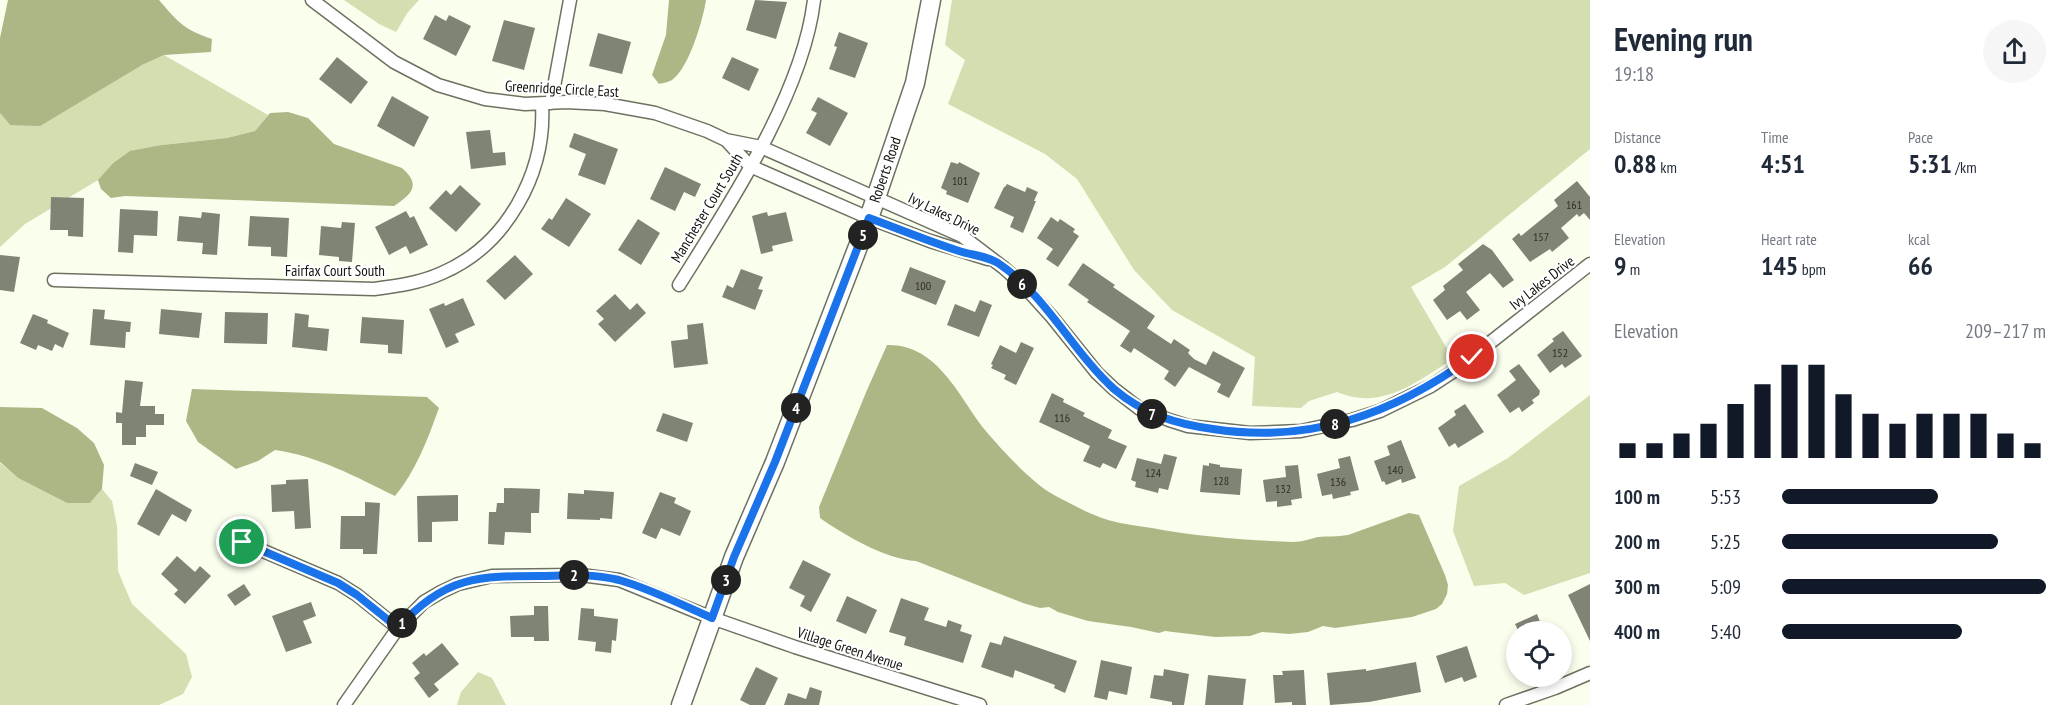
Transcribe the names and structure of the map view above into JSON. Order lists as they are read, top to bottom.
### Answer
{
  "streets": {
    "main road": ["Roberts Road"],
    "street": [
      "Greenridge Circle East",
      "Manchester Court South",
      "Ivy Lakes Drive",
      "Fairfax Court South",
      "Village Green Avenue"
    ]
  },
  "crossings": [
    ["Greenridge Circle East", "Roberts Road"],
    ["Greenridge Circle East", "Manchester Court South"],
    ["Greenridge Circle East", "Ivy Lakes Drive"],
    ["Greenridge Circle East", "Fairfax Court South"],
    ["Roberts Road", "Ivy Lakes Drive"],
    ["Roberts Road", "Village Green Avenue"]
  ],
  "house_numbers": [
    "101",
    "161",
    "157",
    "100",
    "152",
    "116",
    "140",
    "124",
    "128",
    "136",
    "132"
  ],
  "page": {
    "heading": ["Evening run", "19:18"],
    "stats": [
      ["Distance", "0.88 km"],
      ["Time", "4:51"],
      ["Pace", "5:31 /km"],
      ["Elevation", "9 m"],
      ["Heart rate", "145 bpm"],
      ["kcal", "66"]
    ],
    "pins": [
      "5",
      "6",
      "4",
      "7",
      "8",
      "2",
      "3",
      "1"
    ],
    "chart": ["Elevation", "209–217 m"],
    "list": [
      {
        "name": "100 m",
        "note": "5:53"
      },
      {
        "name": "200 m",
        "note": "5:25"
      },
      {
        "name": "300 m",
        "note": "5:09"
      },
      {
        "name": "400 m",
        "note": "5:40"
      }
    ]
  }
}
